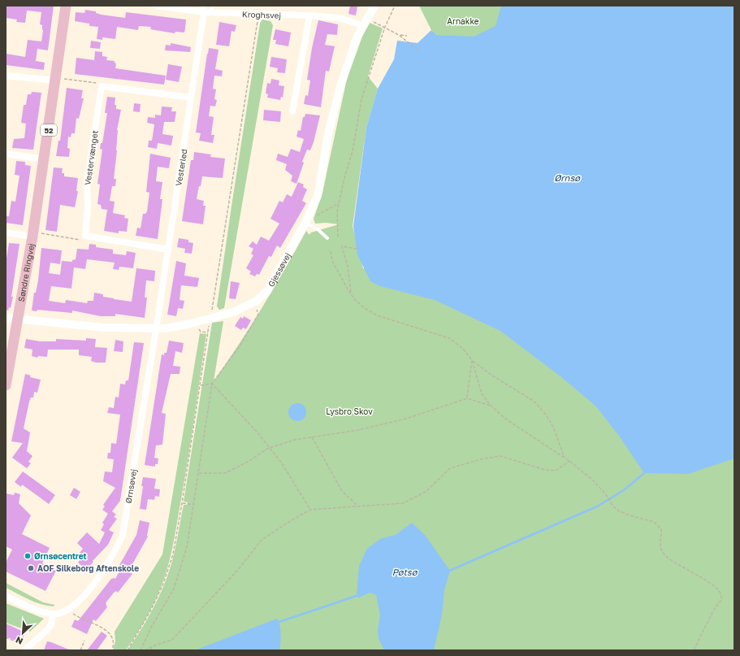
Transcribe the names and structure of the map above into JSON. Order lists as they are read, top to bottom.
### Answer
{
  "streets": {
    "main road": ["52", "Søndre Ringvej"],
    "street": [
      "Kroghsvej",
      "Vestervænget",
      "Vesterled",
      "Gjessøvej",
      "Ørnsøvej"
    ]
  },
  "crossings": [
    ["Kroghsvej", "Vesterled"],
    ["Kroghsvej", "Gjessøvej"],
    ["Vesterled", "Gjessøvej"],
    ["Vesterled", "Ørnsøvej"],
    ["Gjessøvej", "Søndre Ringvej"],
    ["Gjessøvej", "Ørnsøvej"]
  ],
  "water": ["Ørnsø", "Pøtsø"],
  "parks": ["Arnakke", "Lysbro Skov"],
  "places": ["Ørnsøcentret", "AOF Silkeborg Aftenskole"],
  "north": "bottom left"
}
